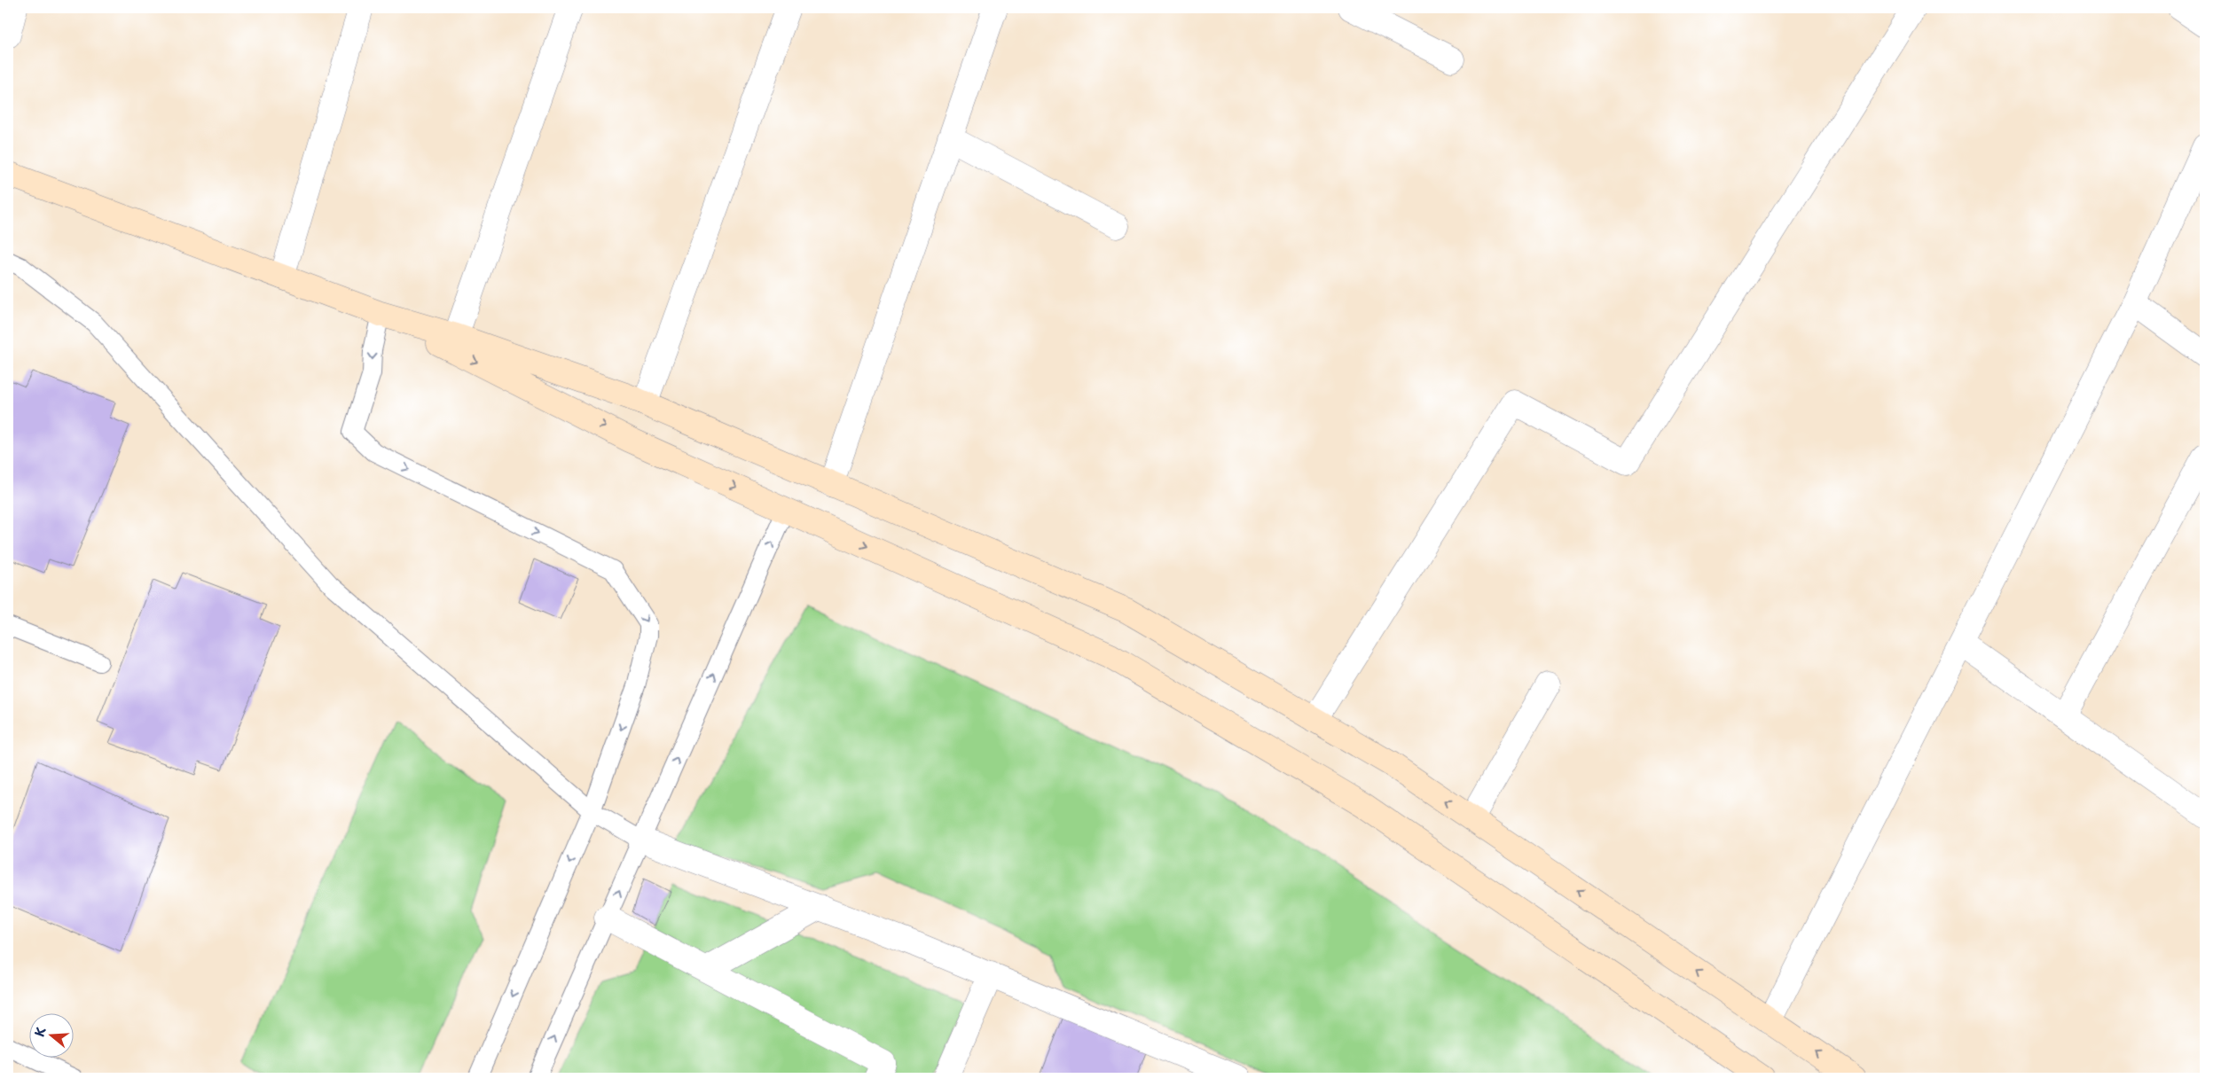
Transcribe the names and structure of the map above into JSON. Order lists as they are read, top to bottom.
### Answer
{
  "north": "left"
}
